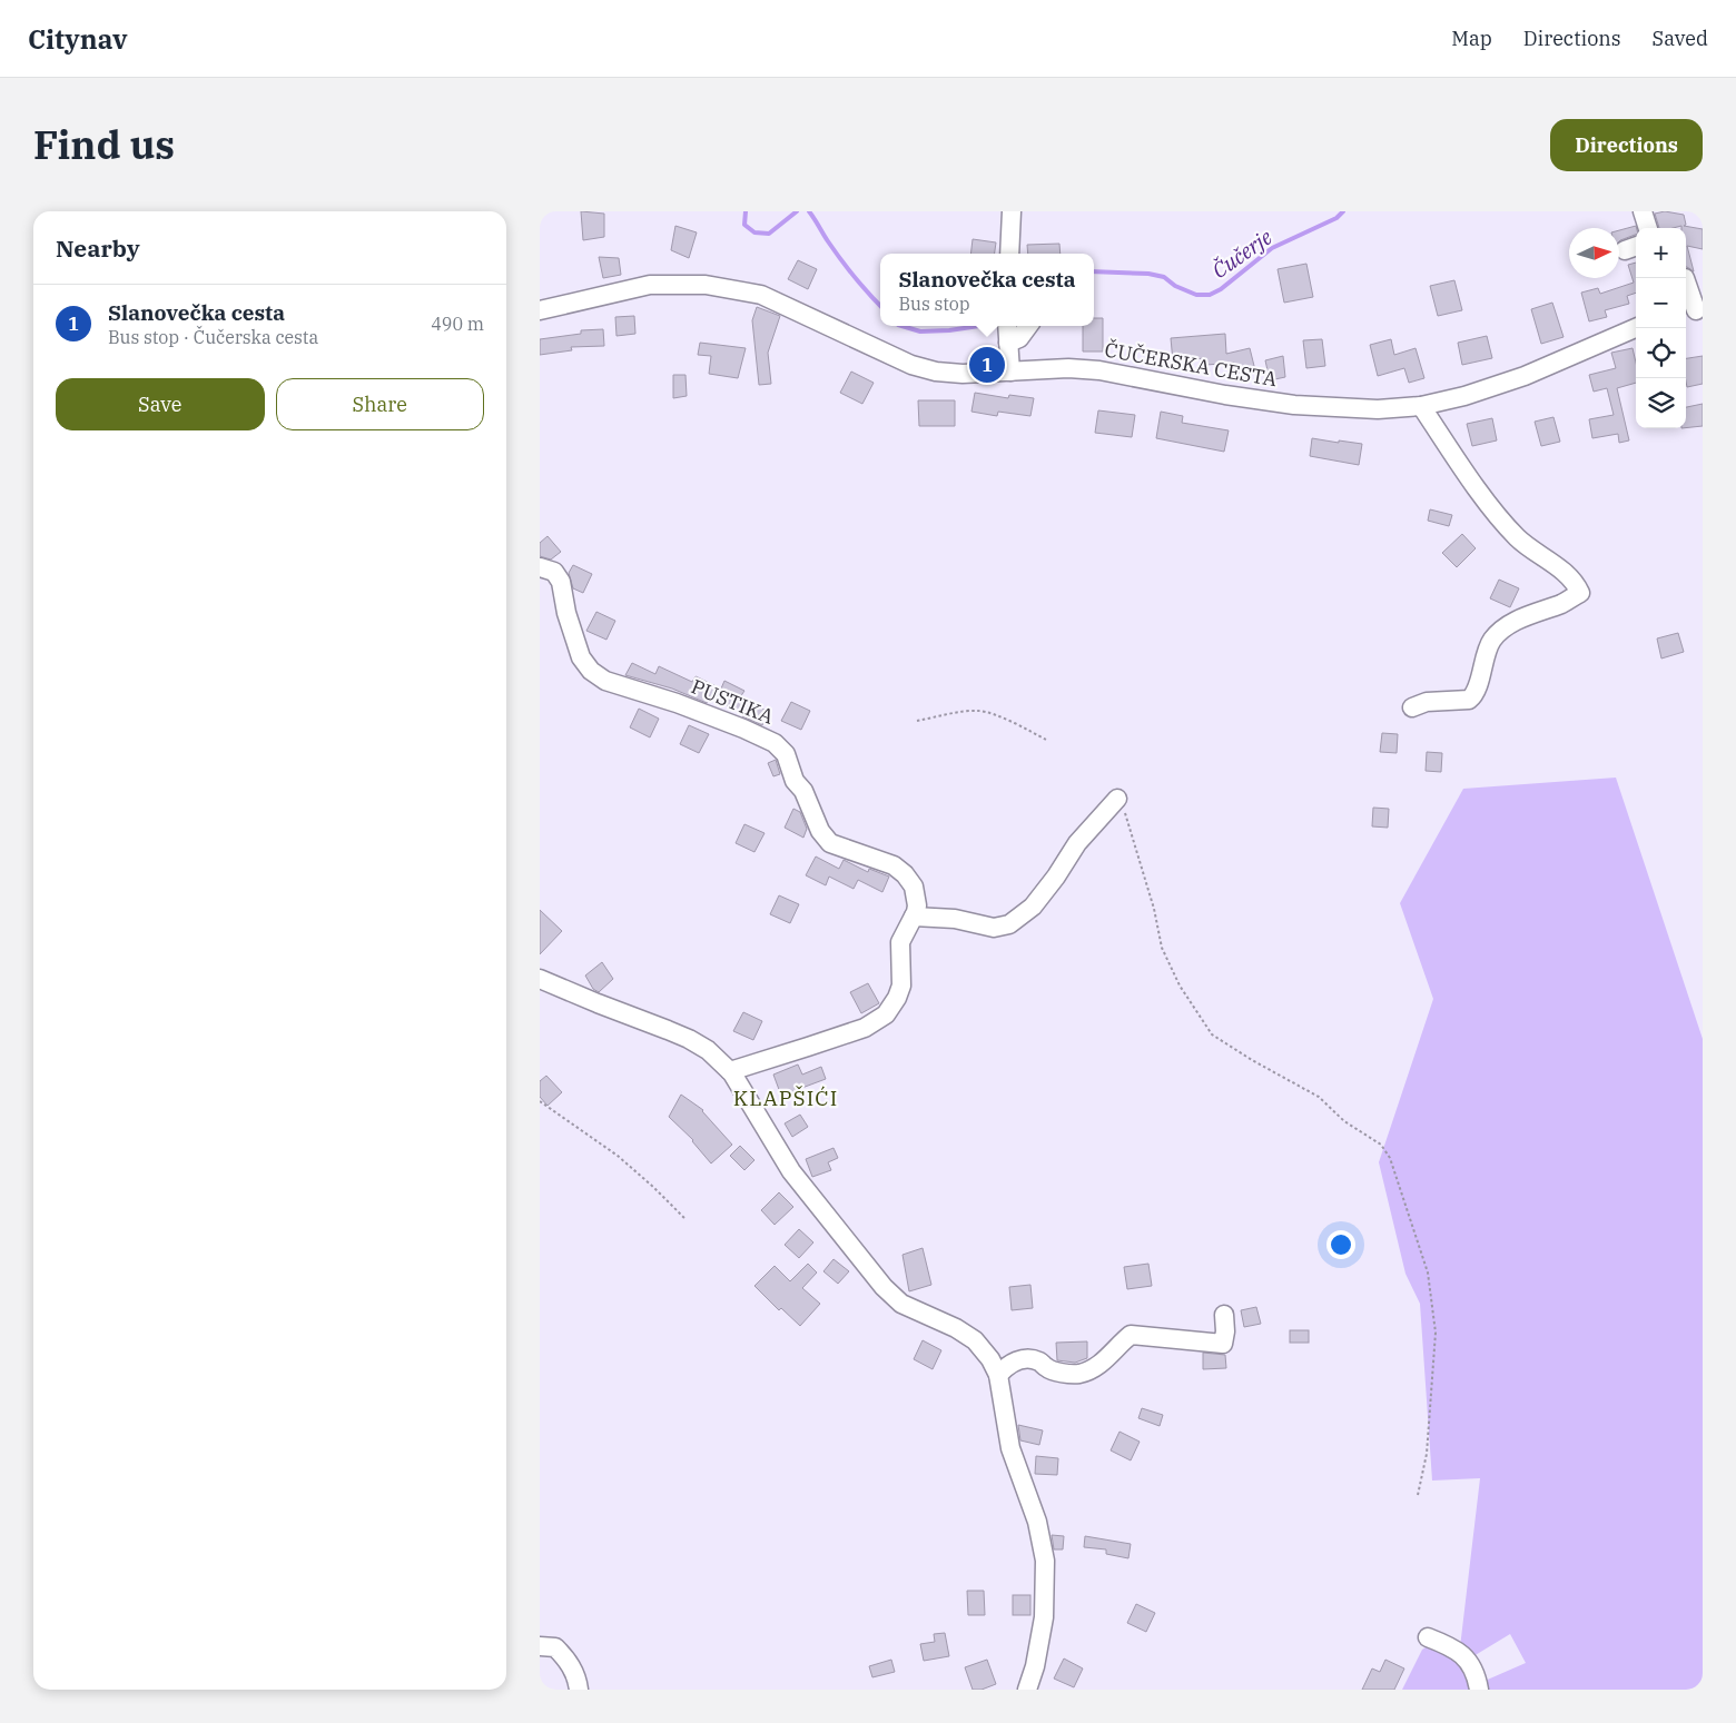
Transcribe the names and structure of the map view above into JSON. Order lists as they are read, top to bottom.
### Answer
{
  "streets": {
    "street": ["ČUČERSKA CESTA", "PUSTIKA"]
  },
  "districts": ["KLAPŠIĆI"],
  "water": ["Čučerje"],
  "north": "right",
  "page": {
    "header": "Citynav",
    "nav": ["Map", "Directions", "Saved"],
    "title": "Find us",
    "buttons": [
      "Directions",
      ["Save", "Share"]
    ],
    "heading": "Nearby",
    "map_buttons": ["+", "−"],
    "popup": ["Slanovečka cesta", "Bus stop"],
    "list": [
      {
        "mark": "1",
        "name": "Slanovečka cesta",
        "note": "Bus stop · Čučerska cesta",
        "value": "490 m"
      }
    ],
    "pins": "1"
  }
}
